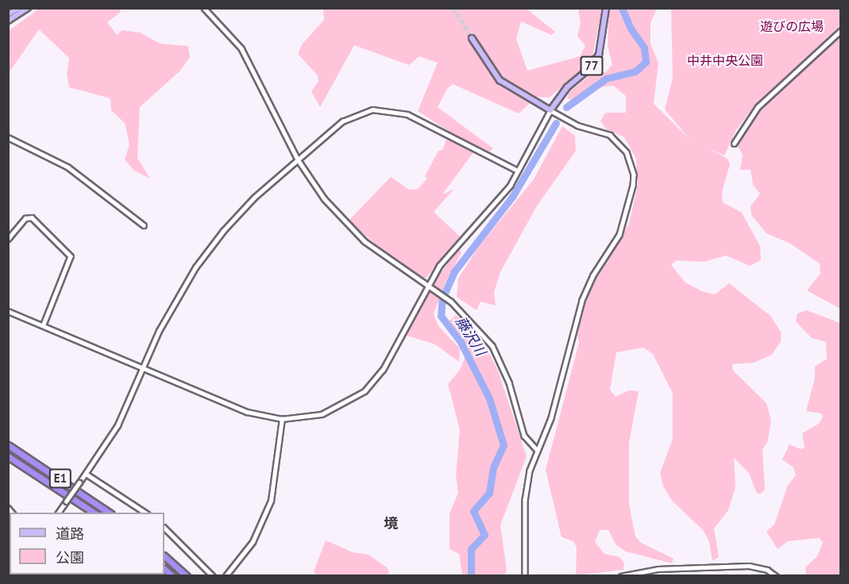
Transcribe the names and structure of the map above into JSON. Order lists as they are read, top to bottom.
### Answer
{
  "streets": {
    "highway": ["E1"],
    "main road": ["77"]
  },
  "districts": ["境"],
  "water": ["藤沢川"],
  "parks": ["遊びの広場", "中井中央公園"],
  "legend": ["道路", "公園"]
}
